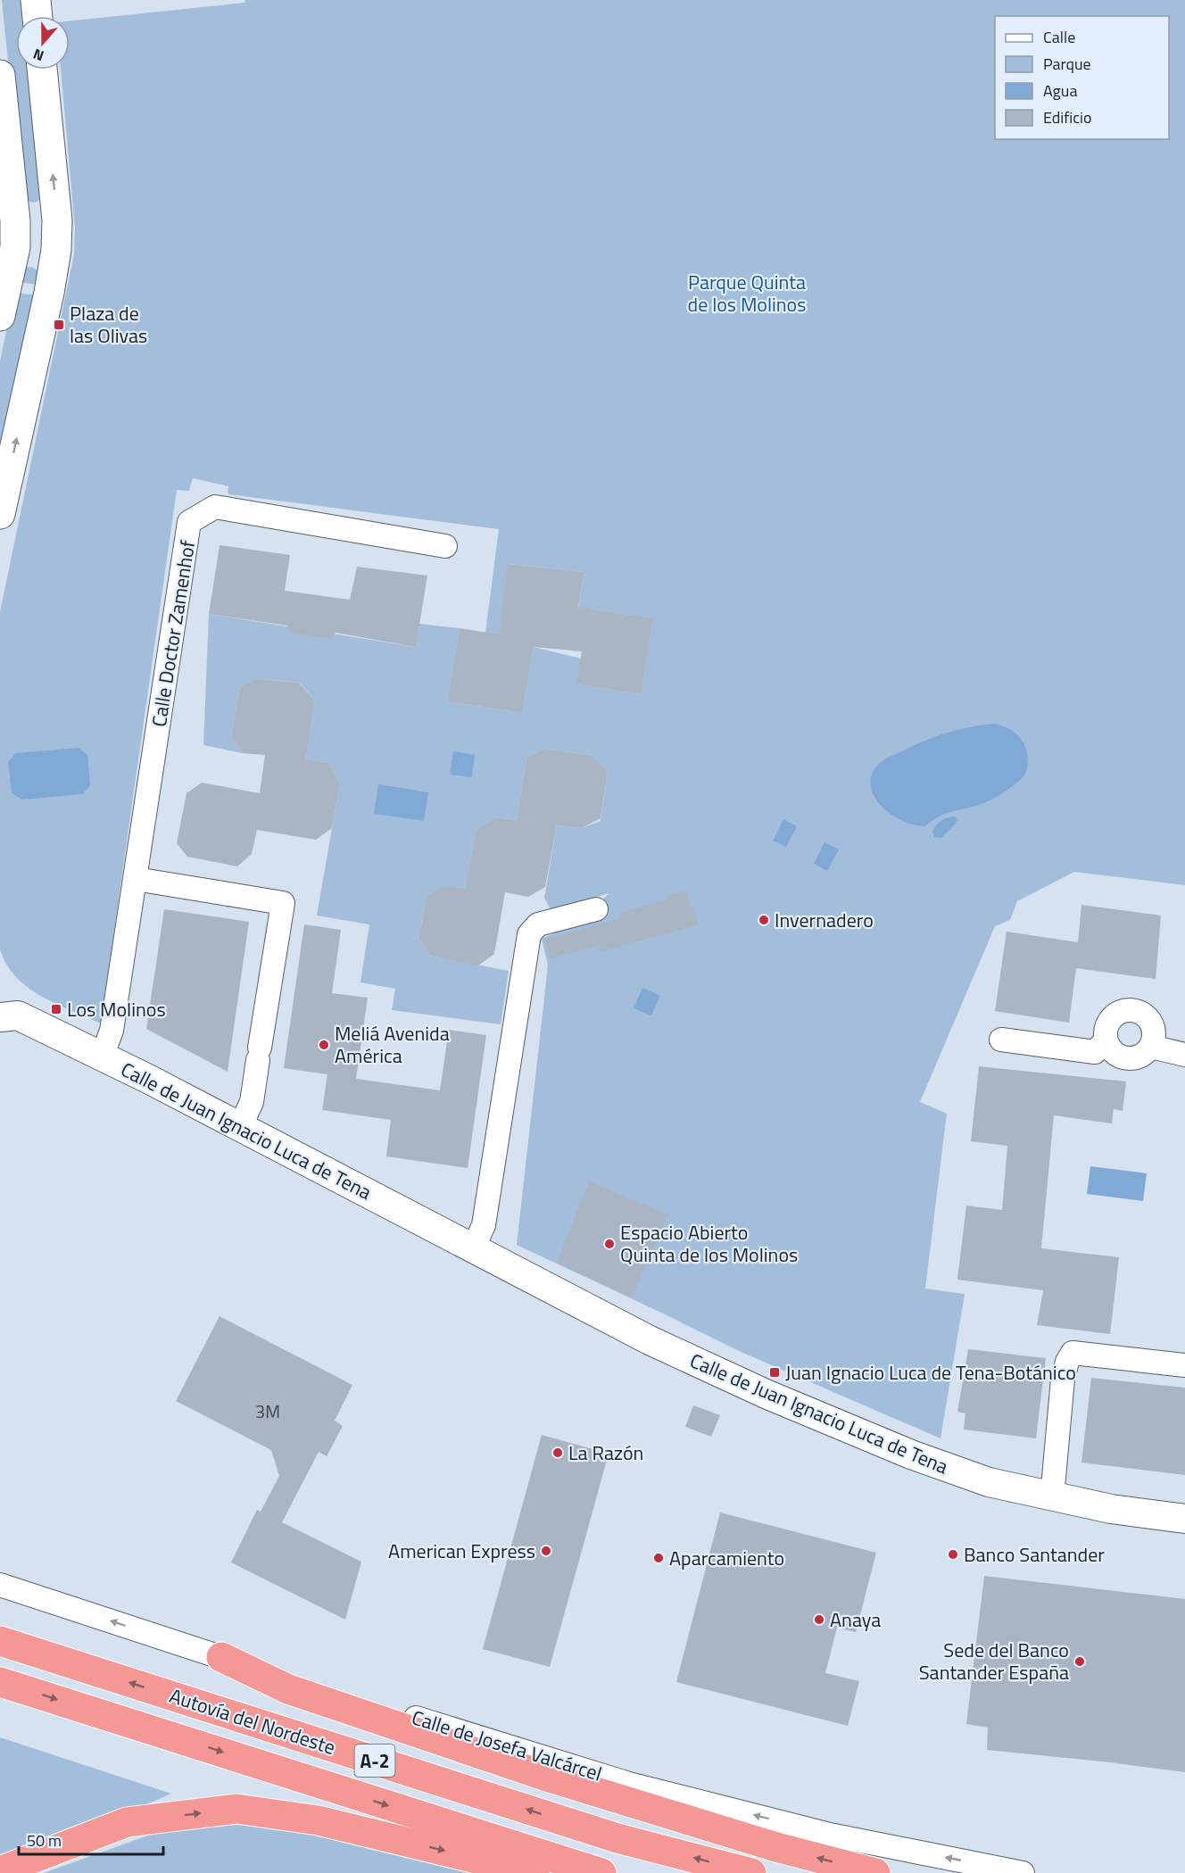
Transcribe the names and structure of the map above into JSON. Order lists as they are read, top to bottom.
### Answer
{
  "streets": {
    "highway": ["Autovía del Nordeste", "A-2"],
    "street": ["Calle Doctor Zamenhof", "Calle de Juan Ignacio Luca de Tena", "Calle de Josefa Valcárcel"]
  },
  "crossings": [
    ["Calle Doctor Zamenhof", "Calle de Juan Ignacio Luca de Tena"]
  ],
  "one_way": ["Calle de Josefa Valcárcel"],
  "parks": ["Parque Quinta de los Molinos"],
  "places": {
    "transit": ["Plaza de las Olivas", "Los Molinos", "Juan Ignacio Luca de Tena-Botánico"],
    "other": [
      "Invernadero",
      "Meliá Avenida América",
      "Espacio Abierto Quinta de los Molinos",
      "La Razón",
      "American Express",
      "Banco Santander",
      "Aparcamiento",
      "Anaya",
      "Sede del Banco Santander España"
    ]
  },
  "house_numbers": ["3M"],
  "legend": [
    "Calle",
    "Parque",
    "Agua",
    "Edificio"
  ],
  "scale_bar": "50 m",
  "north": "bottom"
}
